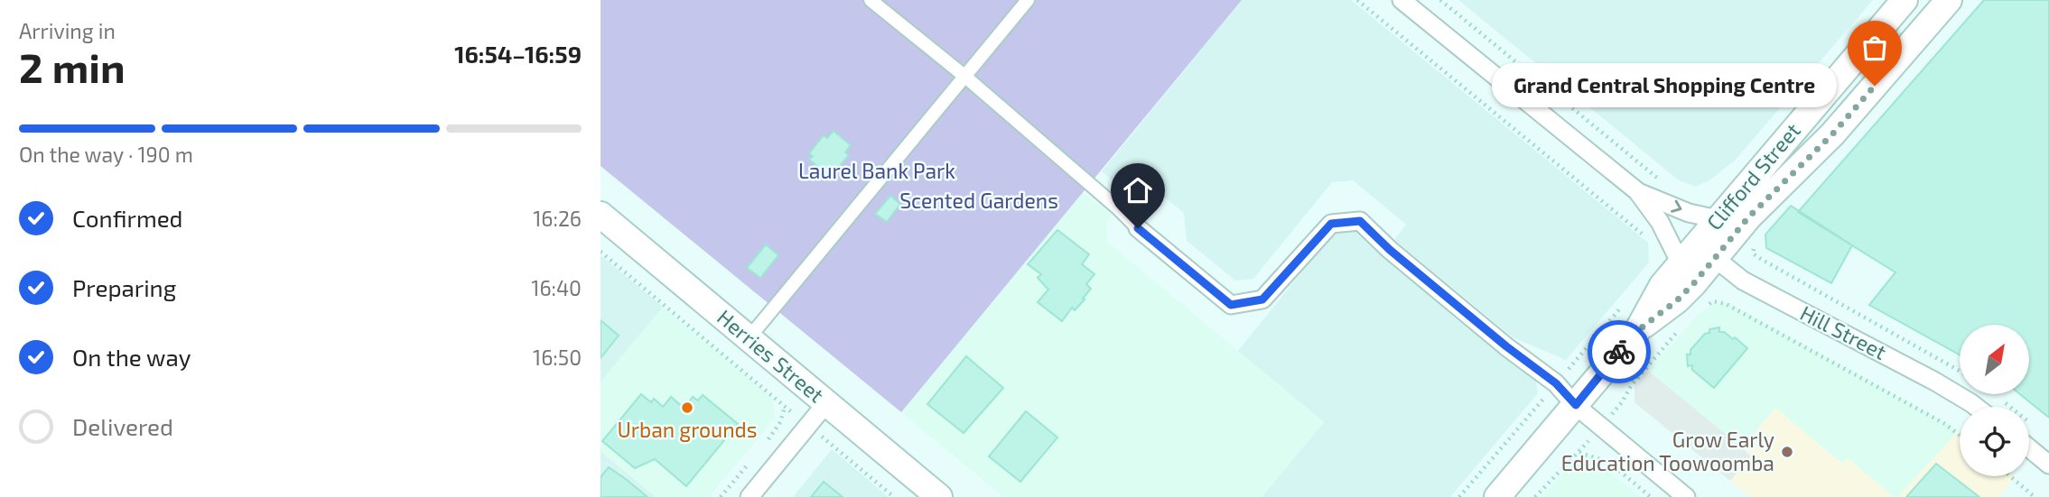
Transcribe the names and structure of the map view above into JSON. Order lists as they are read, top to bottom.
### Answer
{
  "streets": {
    "main road": ["Clifford Street", "Herries Street"],
    "street": ["Hill Street"]
  },
  "crossings": [
    ["Clifford Street", "Hill Street"]
  ],
  "parks": ["Laurel Bank Park", "Scented Gardens"],
  "places": ["Grand Central Shopping Centre", "Urban grounds", "Grow Early Education Toowoomba"],
  "north": "top right",
  "page": {
    "heading": ["2 min", "Arriving in", "16:54–16:59"],
    "bubble": "Grand Central Shopping Centre",
    "bar": "On the way · 190 m",
    "list": [
      ["Confirmed", "16:26"],
      ["Preparing", "16:40"],
      ["On the way", "16:50"],
      "Delivered"
    ]
  }
}
